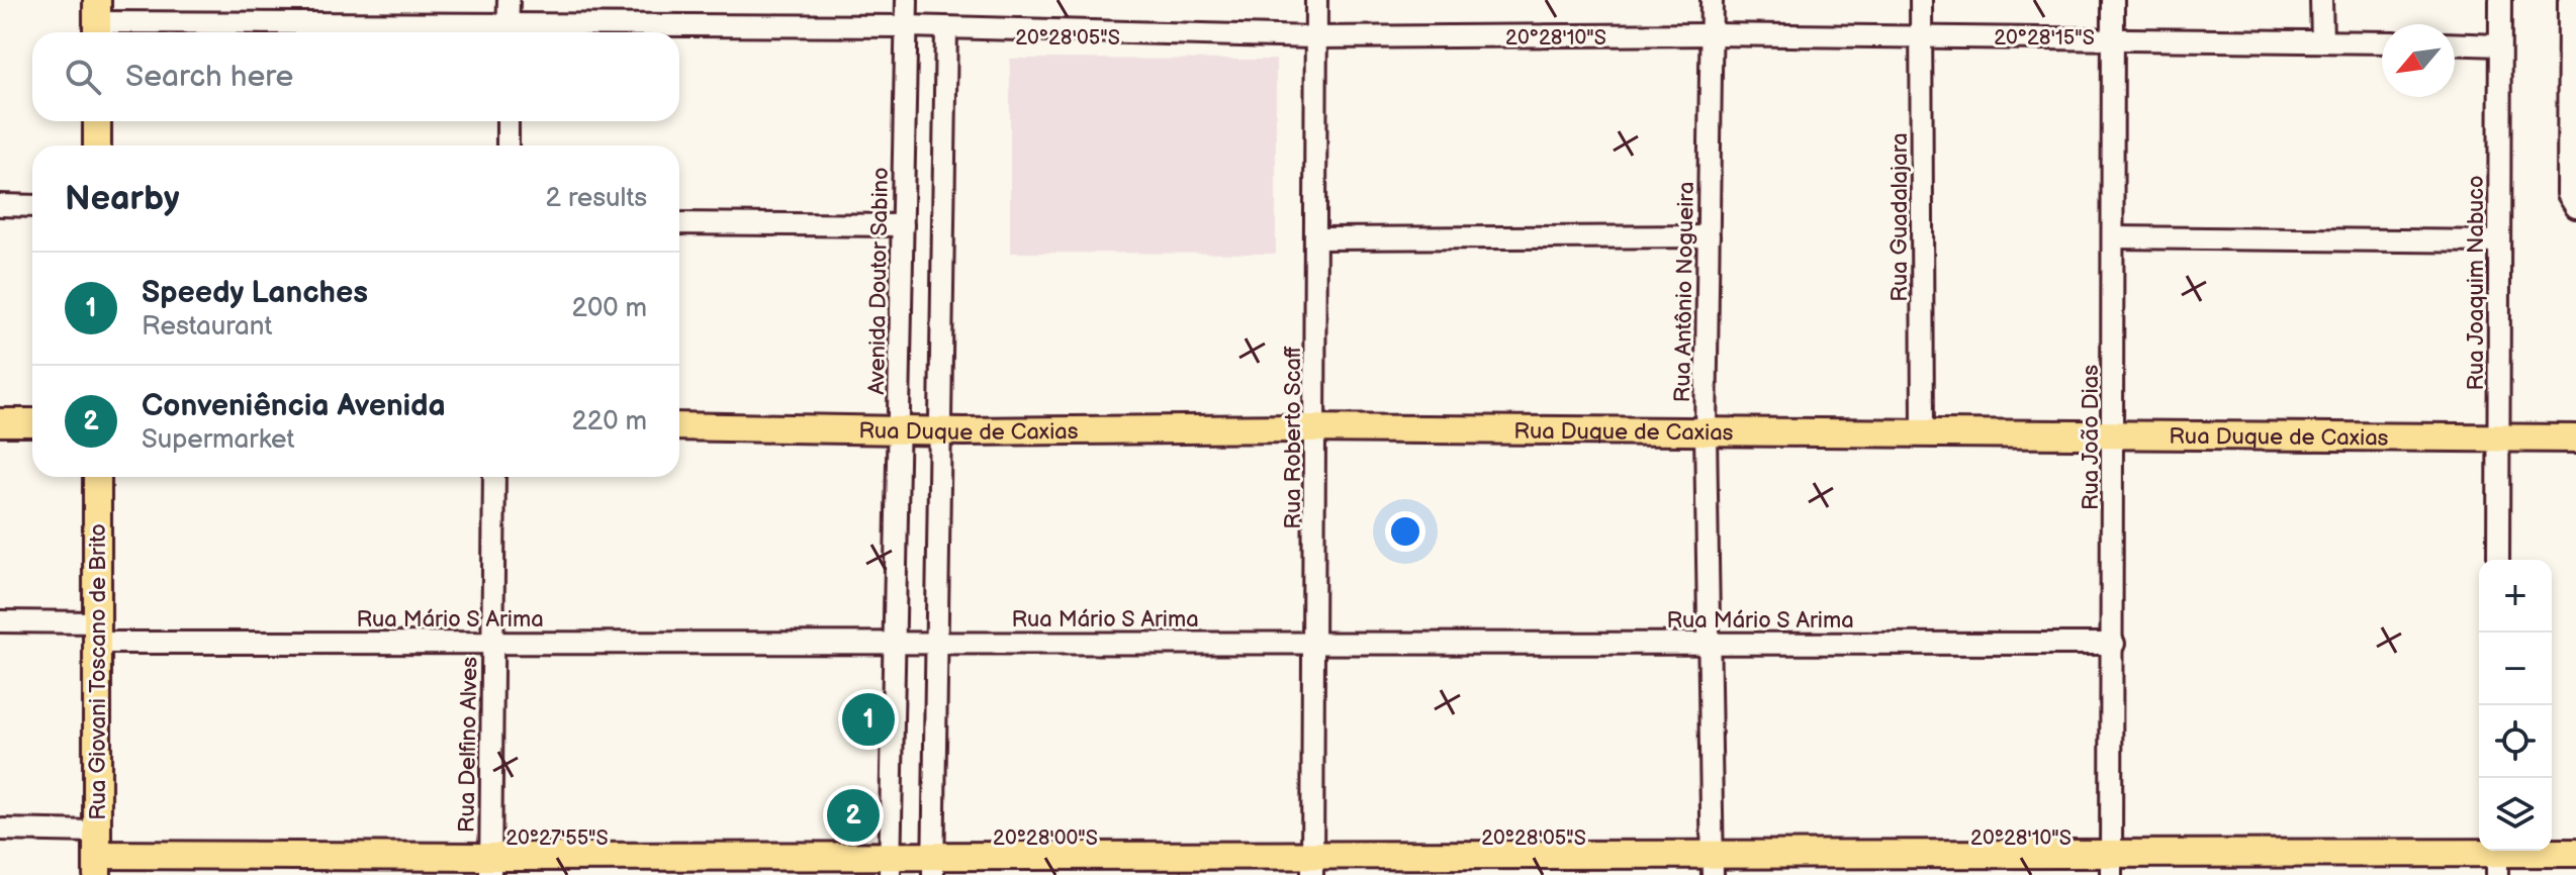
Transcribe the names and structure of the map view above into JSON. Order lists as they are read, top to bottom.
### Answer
{
  "streets": {
    "main road": ["Rua Duque de Caxias", "Rua Giovani Toscano de Brito"],
    "street": [
      "Rua Guadalajara",
      "Avenida Doutor Sabino",
      "Rua Joaquim Nabuco",
      "Rua Antônio Nogueira",
      "Rua Roberto Scaff",
      "Rua João Dias",
      "Rua Mário S Arima",
      "Rua Delfino Alves"
    ]
  },
  "crossings": [
    ["Rua Guadalajara", "Rua Duque de Caxias"],
    ["Avenida Doutor Sabino", "Rua Duque de Caxias"],
    ["Avenida Doutor Sabino", "Rua Mário S Arima"],
    ["Rua Joaquim Nabuco", "Rua Duque de Caxias"],
    ["Rua Antônio Nogueira", "Rua Duque de Caxias"],
    ["Rua Antônio Nogueira", "Rua Mário S Arima"],
    ["Rua Duque de Caxias", "Rua Roberto Scaff"],
    ["Rua Duque de Caxias", "Rua João Dias"],
    ["Rua Roberto Scaff", "Rua Mário S Arima"],
    ["Rua João Dias", "Rua Mário S Arima"],
    ["Rua Mário S Arima", "Rua Giovani Toscano de Brito"],
    ["Rua Mário S Arima", "Rua Delfino Alves"]
  ],
  "north": "bottom left",
  "page": {
    "search": "Search here",
    "heading": ["Nearby", "2 results"],
    "list": [
      {
        "mark": "1",
        "name": "Speedy Lanches",
        "note": "Restaurant",
        "value": "200 m"
      },
      {
        "mark": "2",
        "name": "Conveniência Avenida",
        "note": "Supermarket",
        "value": "220 m"
      }
    ],
    "map_buttons": ["+", "−"],
    "pins": ["1", "2"]
  },
  "coordinates": [
    "20°28'05\"S",
    "20°28'10\"S",
    "20°28'15\"S",
    "20°27'55\"S",
    "20°28'00\"S"
  ]
}
